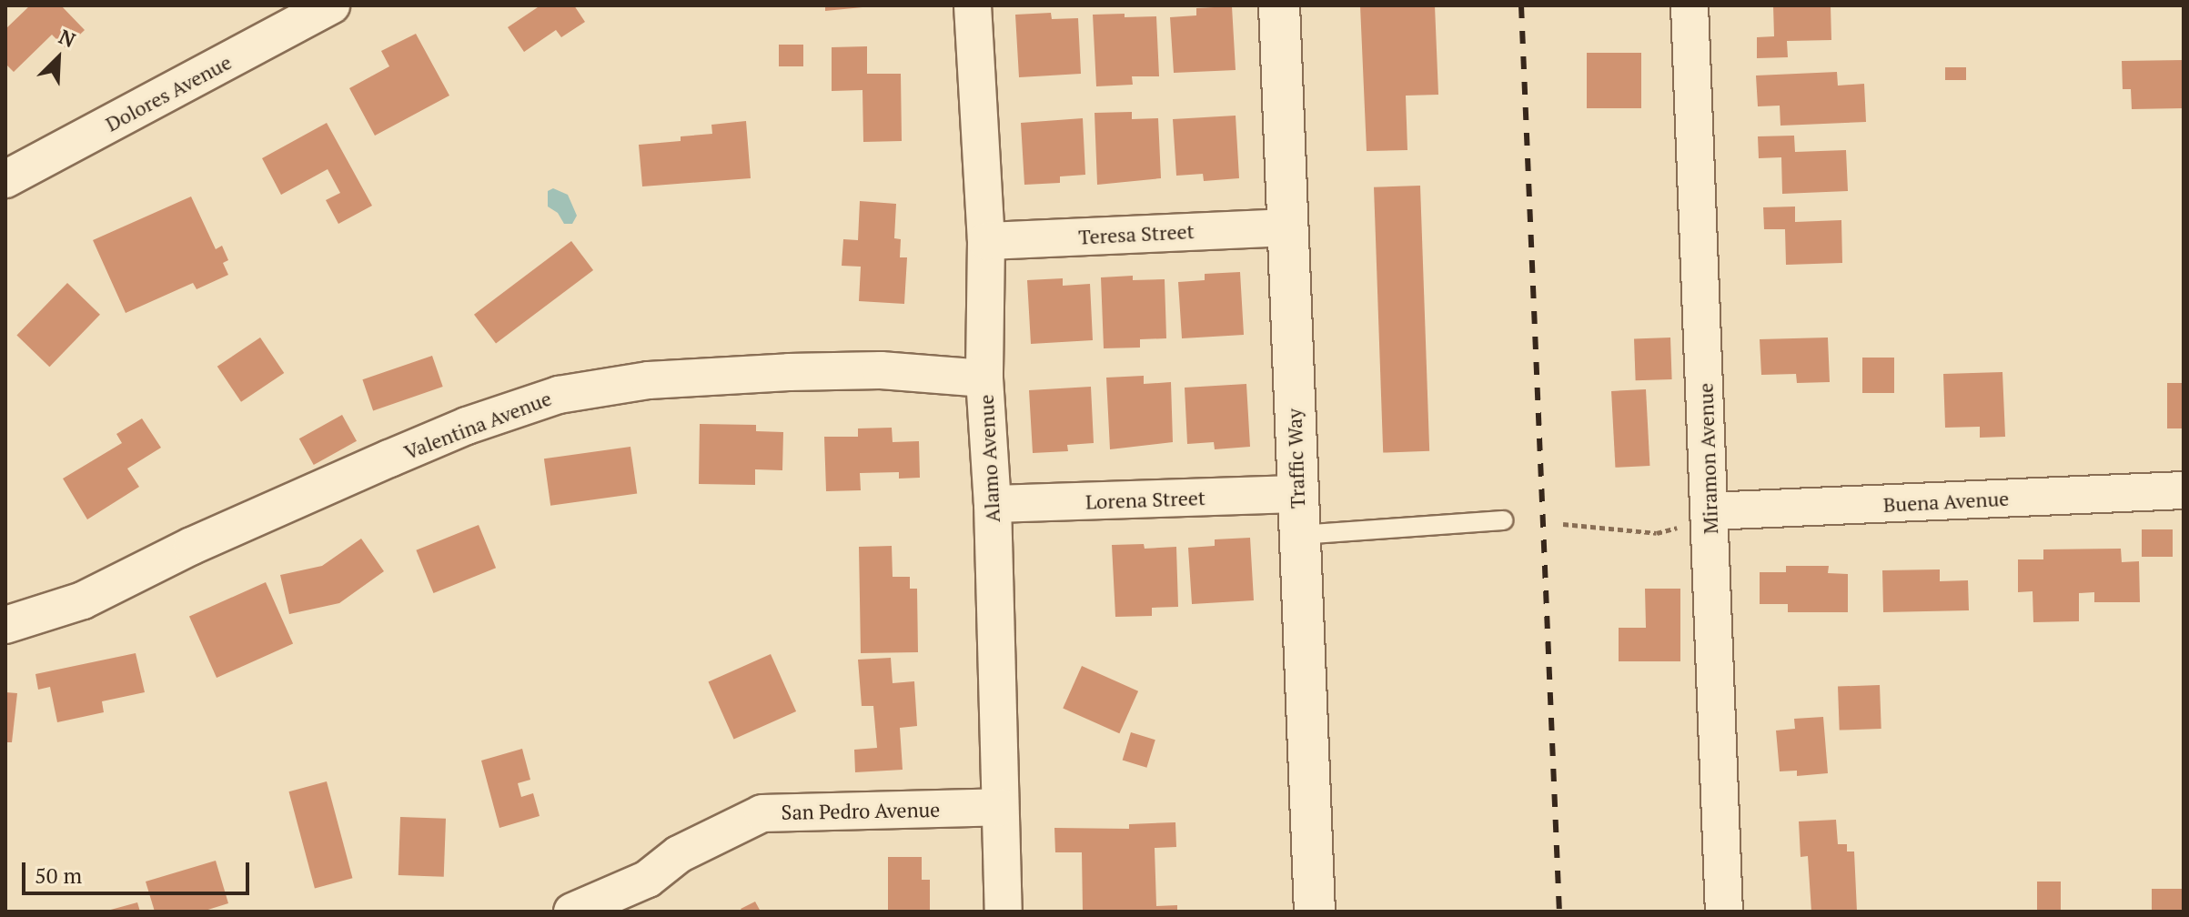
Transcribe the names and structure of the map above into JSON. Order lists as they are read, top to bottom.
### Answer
{
  "streets": {
    "street": [
      "Dolores Avenue",
      "Teresa Street",
      "Valentina Avenue",
      "Alamo Avenue",
      "Traffic Way",
      "Miramon Avenue",
      "Lorena Street",
      "Buena Avenue",
      "San Pedro Avenue"
    ]
  },
  "crossings": [
    ["Teresa Street", "Alamo Avenue"],
    ["Teresa Street", "Traffic Way"],
    ["Valentina Avenue", "Alamo Avenue"],
    ["Alamo Avenue", "Lorena Street"],
    ["Alamo Avenue", "San Pedro Avenue"],
    ["Traffic Way", "Lorena Street"],
    ["Miramon Avenue", "Buena Avenue"]
  ],
  "scale_bar": "50 m",
  "north": "top right"
}
